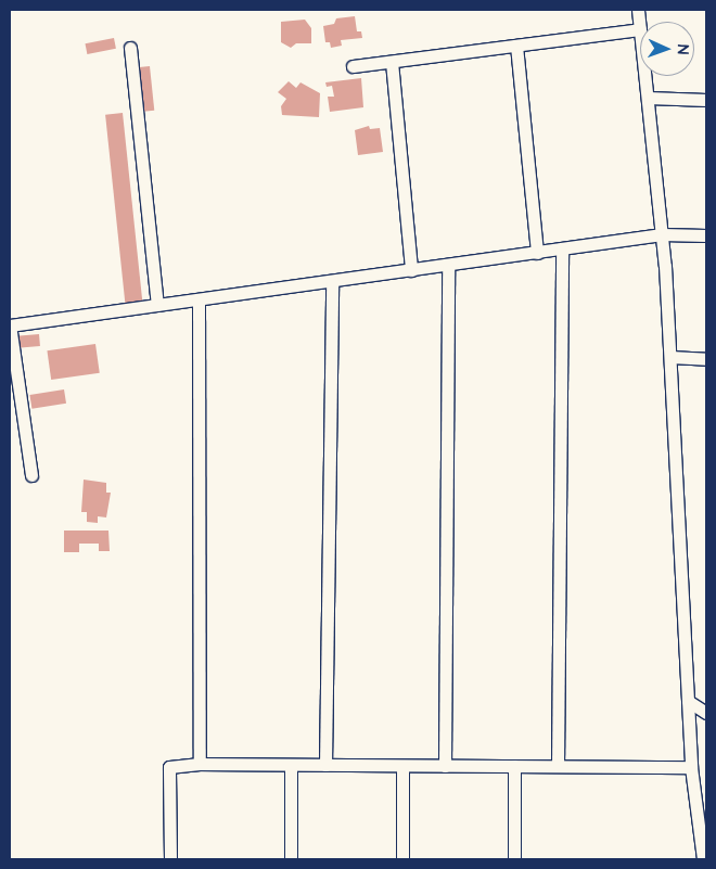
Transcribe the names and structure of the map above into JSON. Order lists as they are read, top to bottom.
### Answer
{
  "north": "right"
}
